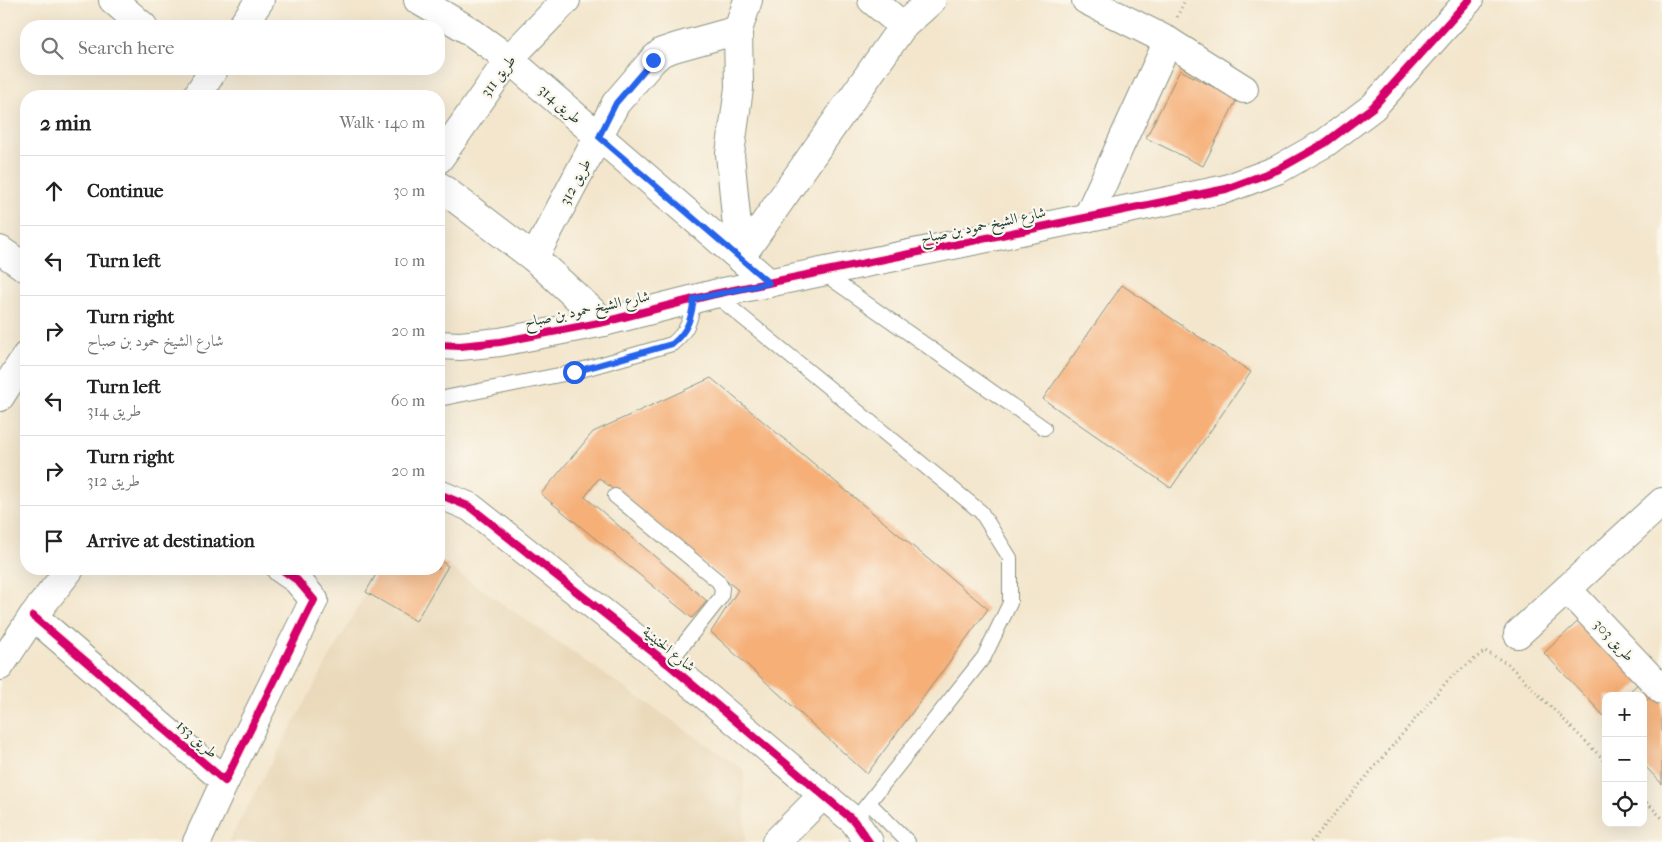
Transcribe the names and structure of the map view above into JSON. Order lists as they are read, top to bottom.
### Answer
{
  "streets": {
    "street": [
      "طريق 311",
      "طريق 314",
      "طريق 312",
      "شارع الشيخ حمود بن صباح",
      "طريق 303",
      "شارع الحنينية",
      "طريق 153"
    ]
  },
  "crossings": [
    ["طريق 311", "طريق 314"],
    ["طريق 314", "طريق 312"],
    ["طريق 314", "شارع الشيخ حمود بن صباح"]
  ],
  "page": {
    "search": "Search here",
    "heading": ["2 min", "Walk · 140 m"],
    "list": [
      ["Continue", "30 m"],
      ["Turn left", "10 m"],
      ["Turn right", "شارع الشيخ حمود بن صباح", "20 m"],
      ["Turn left", "طريق 314", "60 m"],
      ["Turn right", "طريق 312", "20 m"],
      "Arrive at destination"
    ],
    "map_buttons": ["+", "−"]
  }
}
